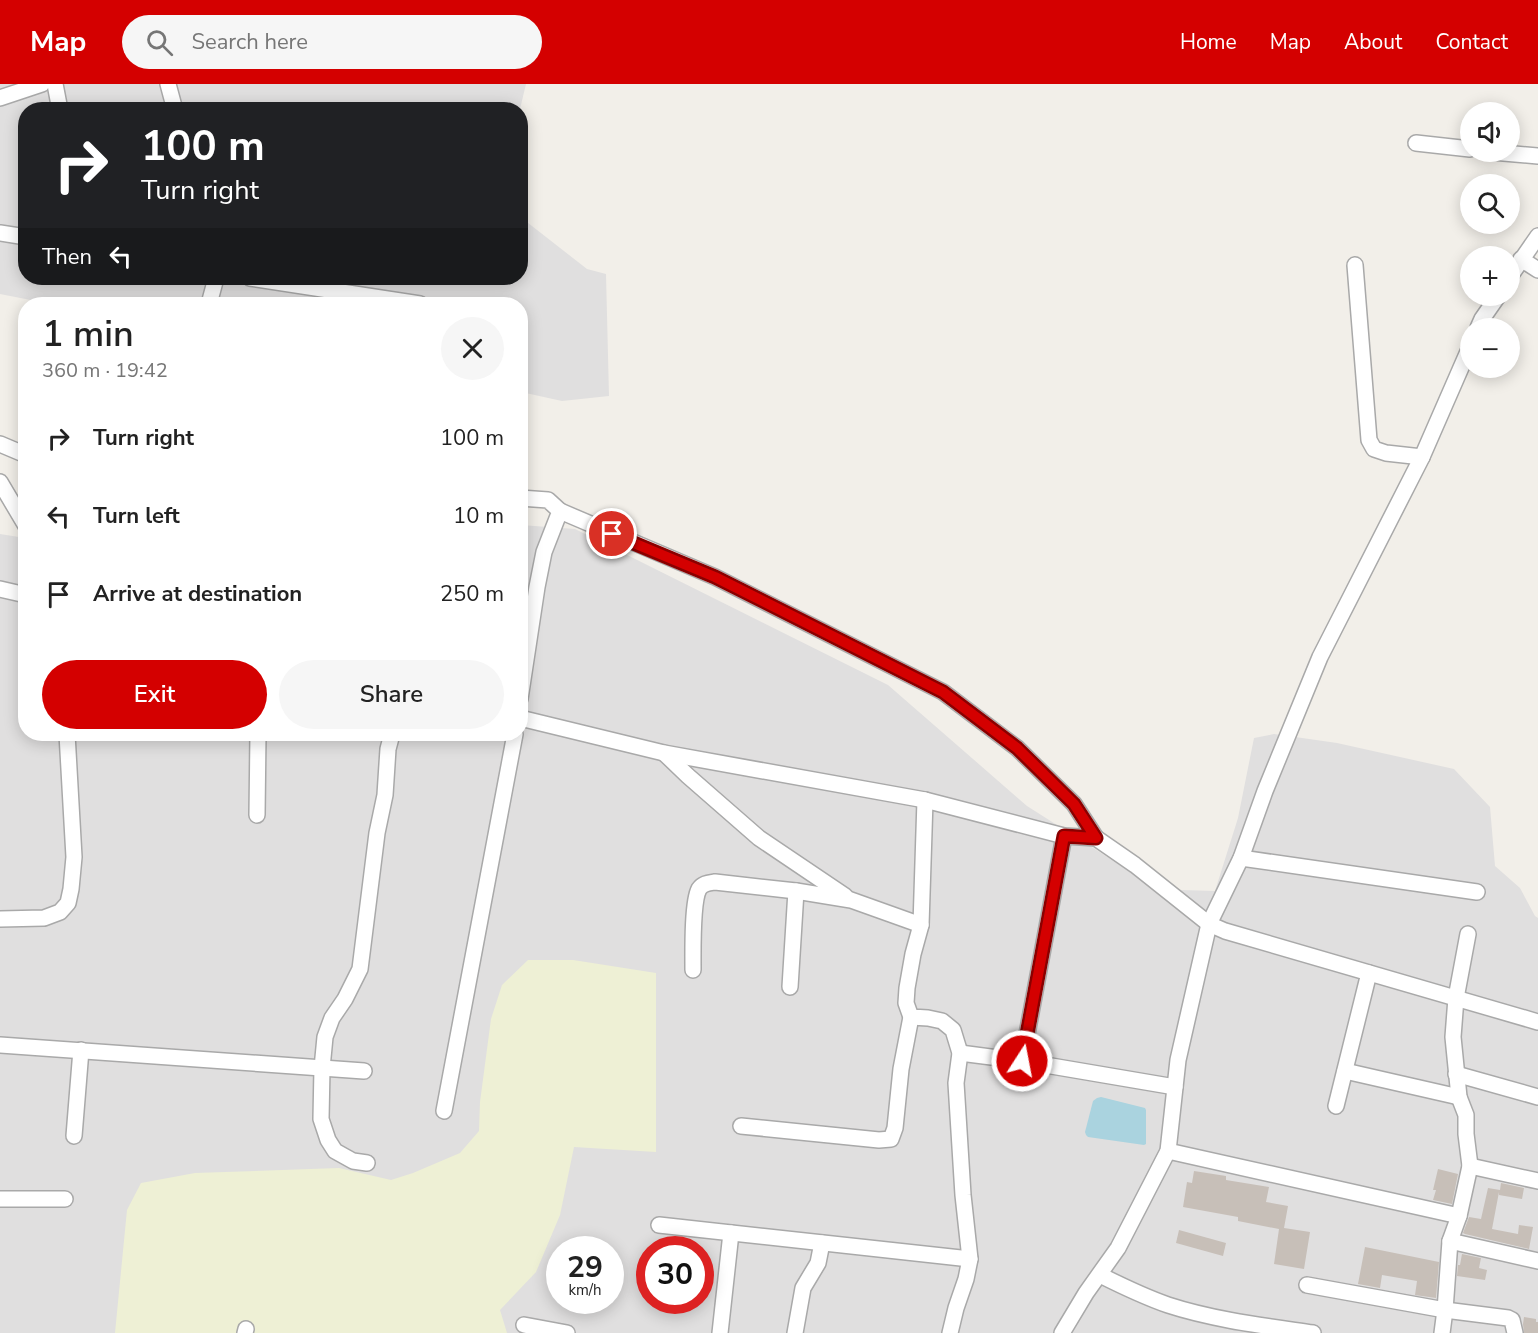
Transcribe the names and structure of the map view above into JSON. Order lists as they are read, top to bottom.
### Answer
{
  "page": {
    "header": "Map",
    "search": "Search here",
    "nav": [
      "Home",
      "Map",
      "About",
      "Contact"
    ],
    "map_buttons": ["+", "−"],
    "turn": ["100 m", "Turn right"],
    "then": "Then",
    "heading": ["1 min", "360 m · 19:42"],
    "list": [
      {
        "name": "Turn right",
        "value": "100 m"
      },
      {
        "name": "Turn left",
        "value": "10 m"
      },
      {
        "name": "Arrive at destination",
        "value": "250 m"
      }
    ],
    "buttons": ["Exit", "Share"],
    "speed": "29 km/h",
    "limit": "30"
  }
}
